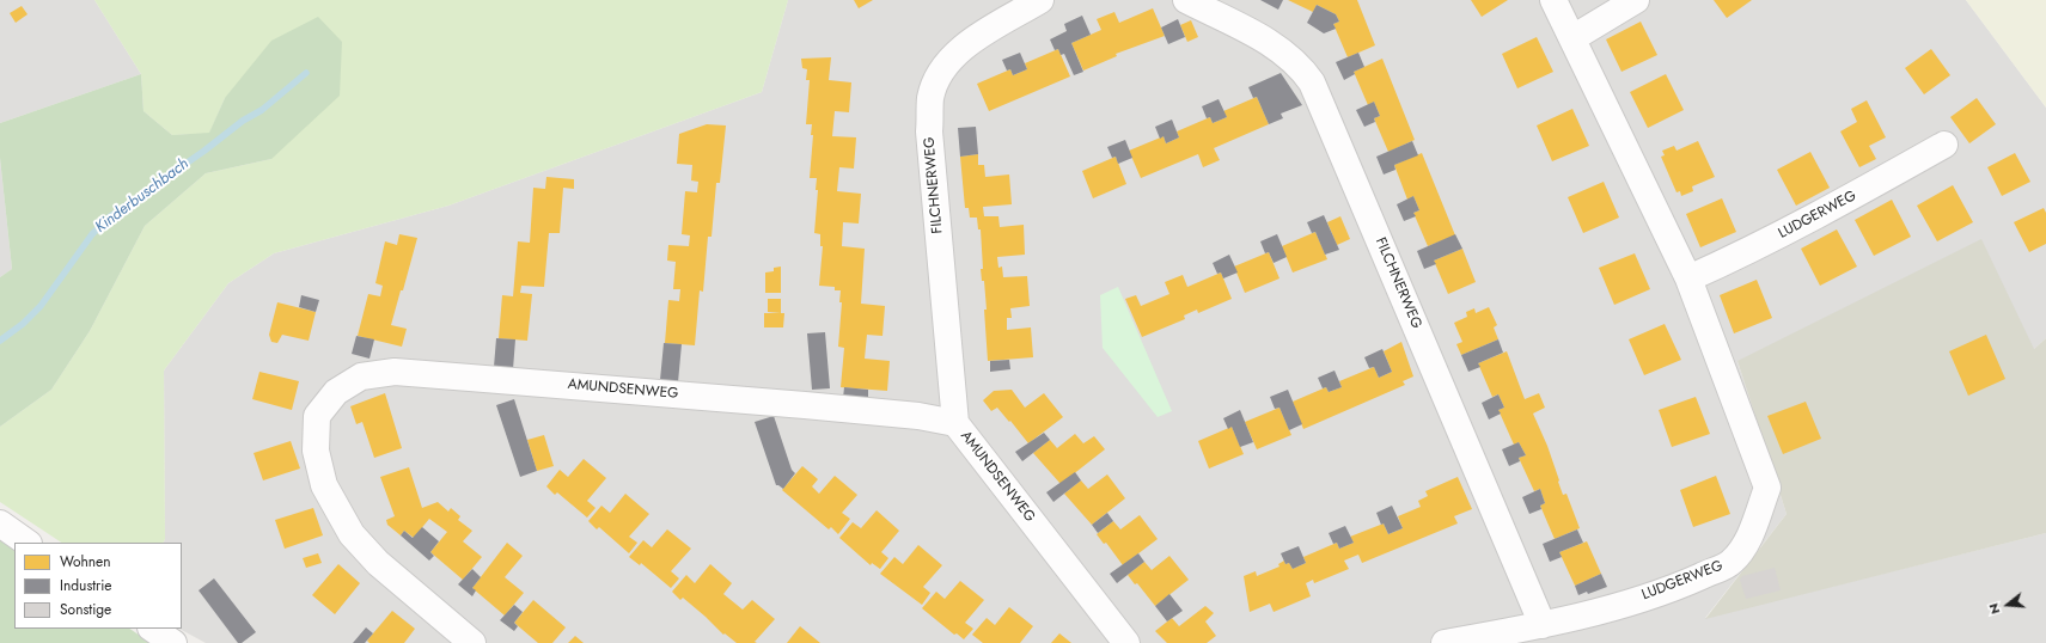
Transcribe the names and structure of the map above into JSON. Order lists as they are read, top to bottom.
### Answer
{
  "streets": {
    "street": ["FILCHNERWEG", "LUDGERWEG", "AMUNDSENWEG"]
  },
  "crossings": [
    ["FILCHNERWEG", "LUDGERWEG"],
    ["FILCHNERWEG", "AMUNDSENWEG"]
  ],
  "water": ["Kinderbuschbach"],
  "legend": ["Wohnen", "Industrie", "Sonstige"],
  "north": "left"
}
